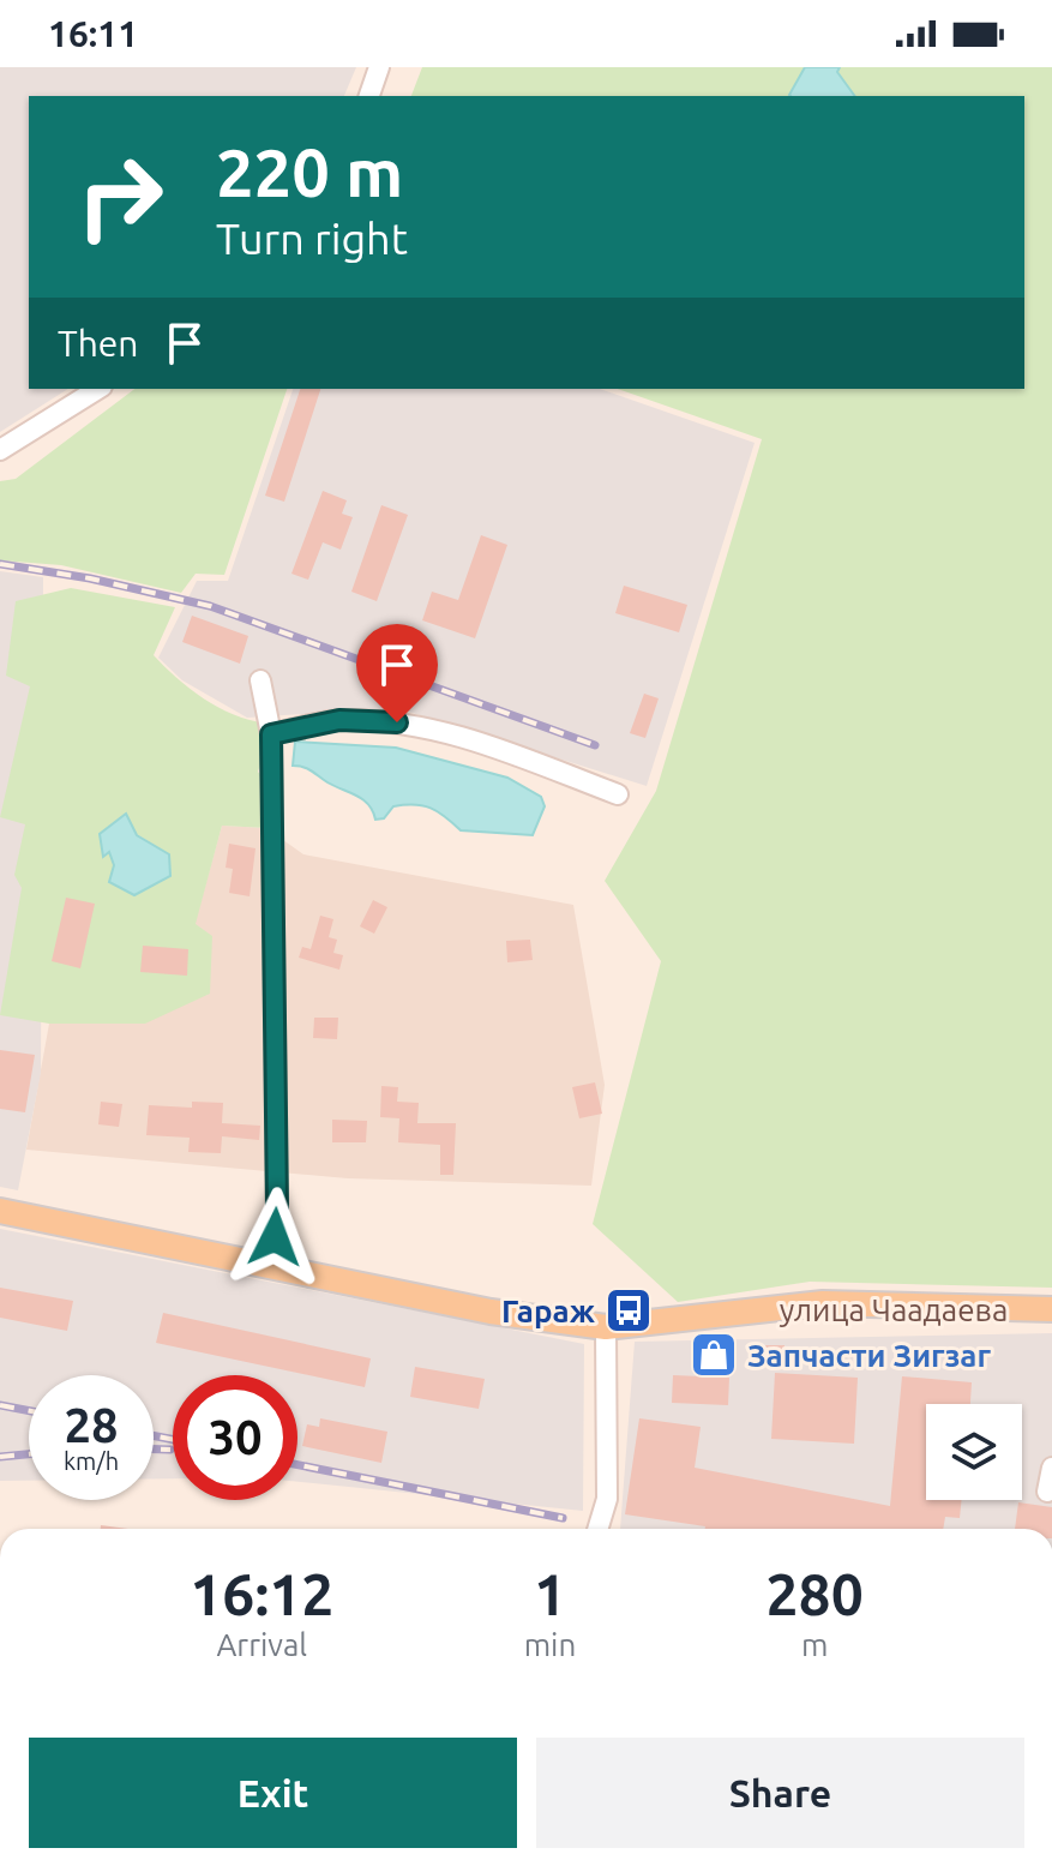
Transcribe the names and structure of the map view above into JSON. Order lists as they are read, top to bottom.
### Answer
{
  "streets": {
    "main road": ["улица Чаадаева"]
  },
  "places": {
    "bus stop": ["Гараж"],
    "shop": ["Запчасти Зигзаг"]
  },
  "page": {
    "status": "16:11",
    "turn": ["220 m", "Turn right"],
    "then": "Then",
    "speed": "28 km/h",
    "limit": "30",
    "eta": [
      "16:12",
      "Arrival",
      "1",
      "min",
      "280",
      "m"
    ],
    "buttons": ["Exit", "Share"]
  }
}
